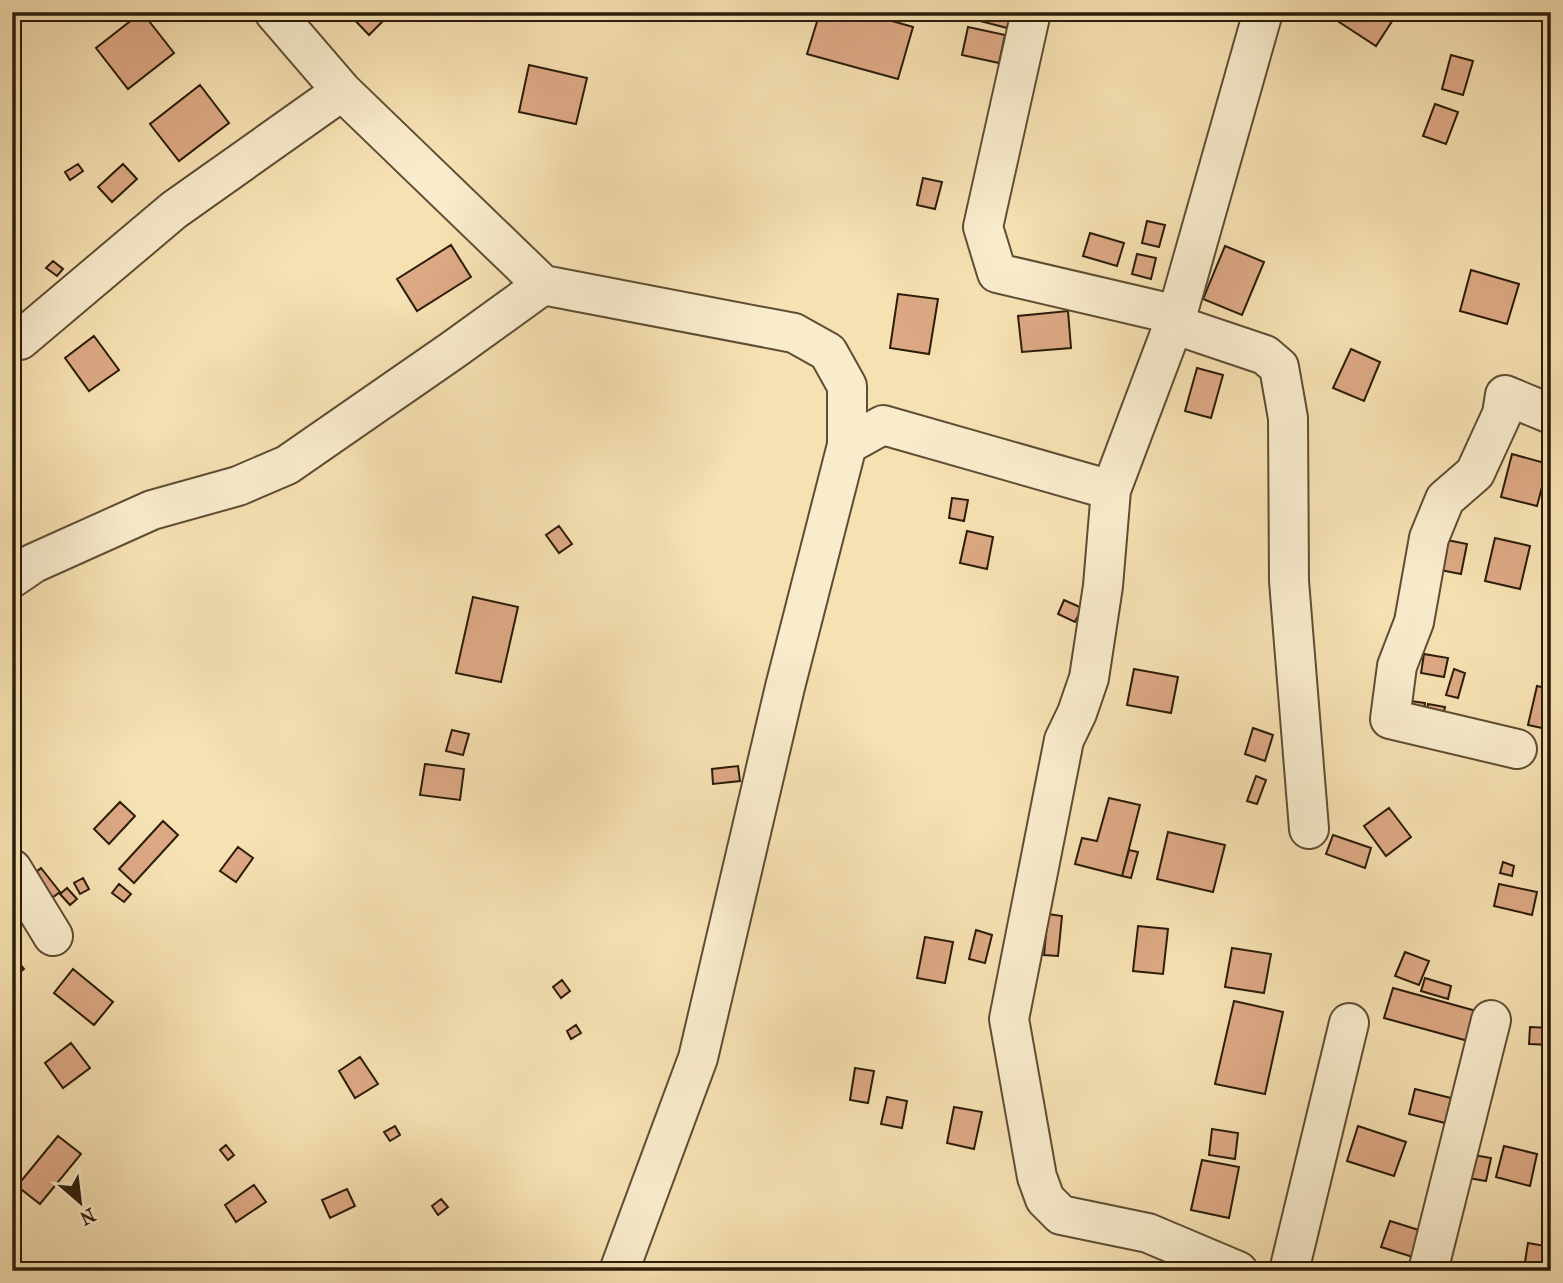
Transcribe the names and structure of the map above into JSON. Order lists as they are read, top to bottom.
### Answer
{
  "north": "bottom right"
}
